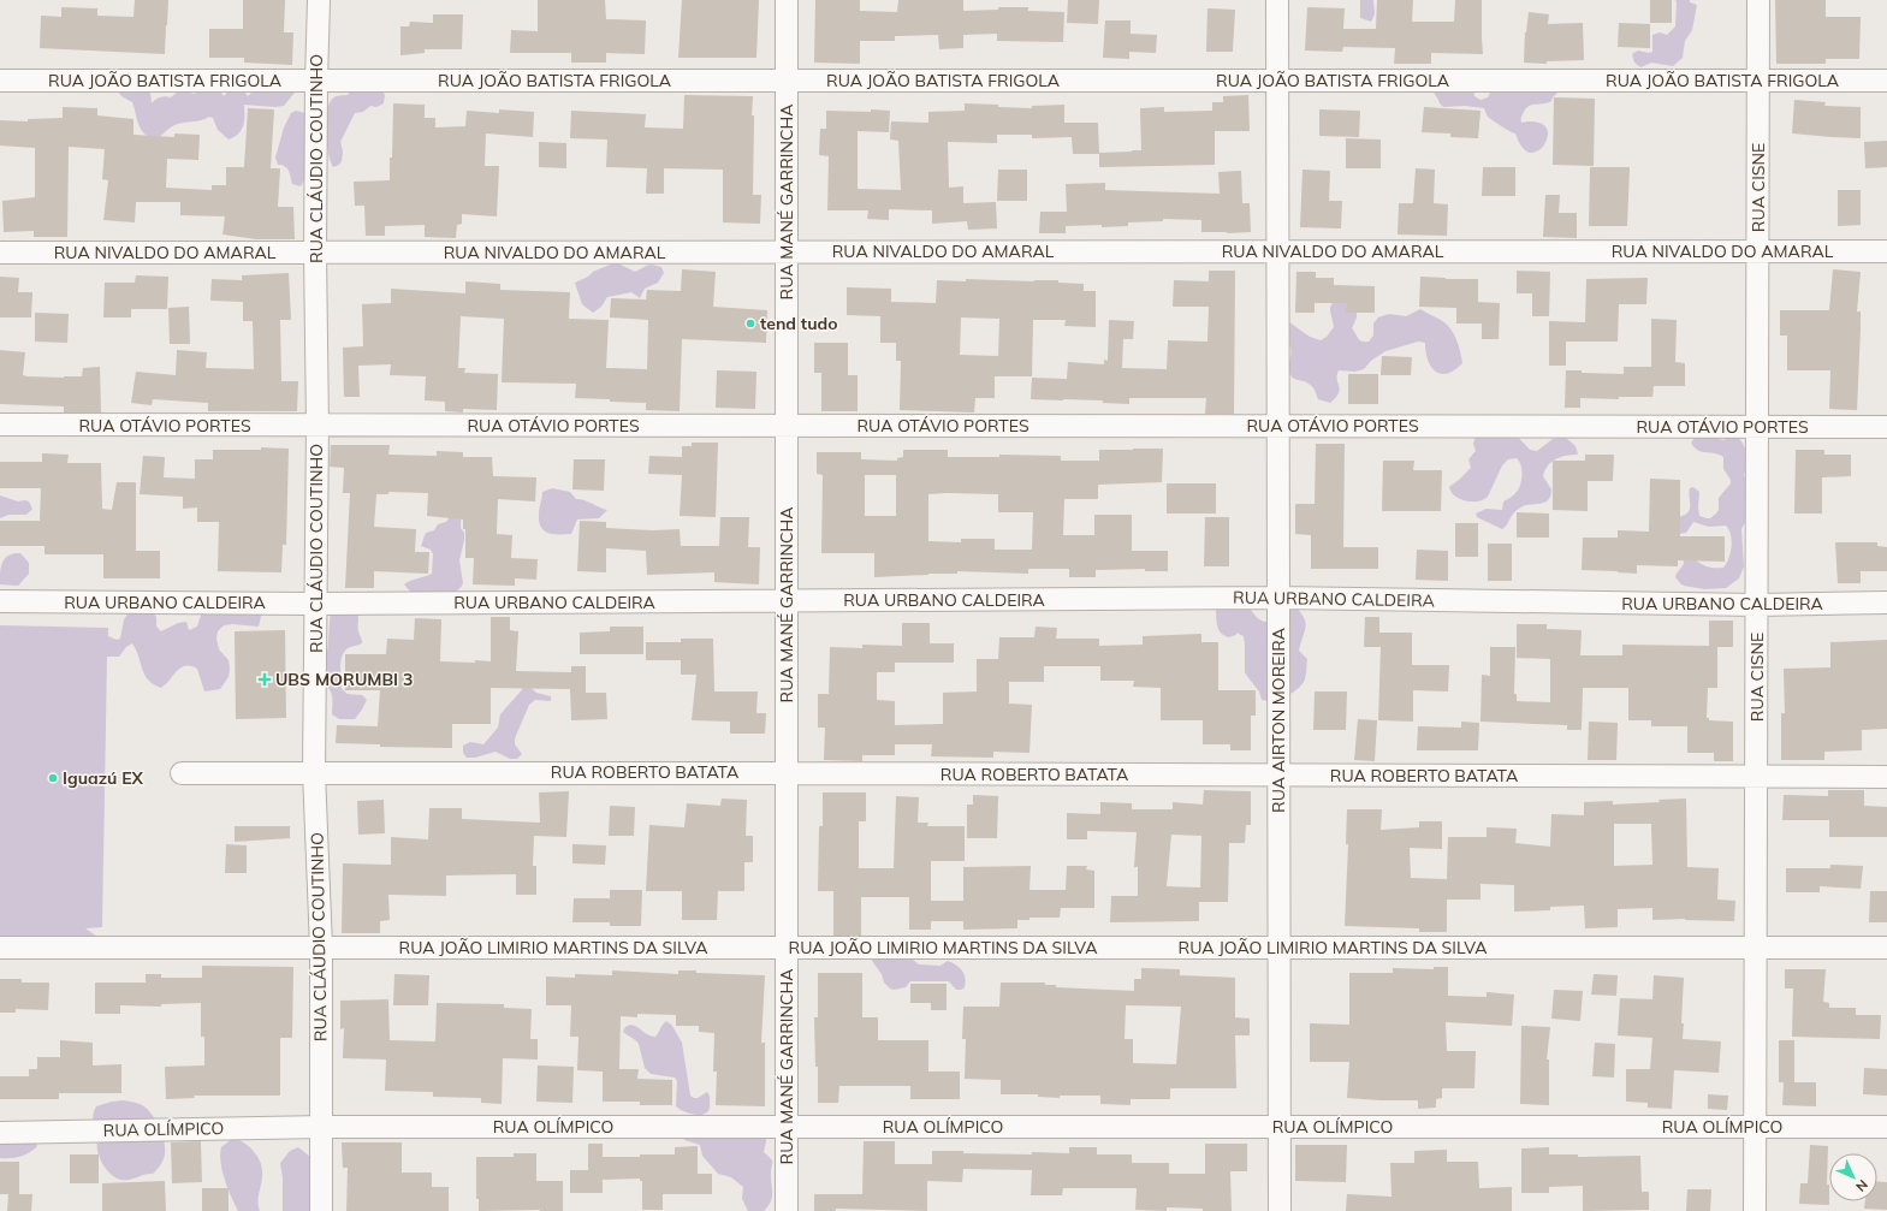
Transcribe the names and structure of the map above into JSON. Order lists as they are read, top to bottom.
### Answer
{
  "streets": {
    "street": [
      "RUA JOÃO BATISTA FRIGOLA",
      "RUA CLÁUDIO COUTINHO",
      "RUA CISNE",
      "RUA MANÉ GARRINCHA",
      "RUA NIVALDO DO AMARAL",
      "RUA OTÁVIO PORTES",
      "RUA URBANO CALDEIRA",
      "RUA AIRTON MOREIRA",
      "RUA ROBERTO BATATA",
      "RUA JOÃO LIMIRIO MARTINS DA SILVA",
      "RUA OLÍMPICO"
    ]
  },
  "crossings": [
    ["RUA JOÃO BATISTA FRIGOLA", "RUA CLÁUDIO COUTINHO"],
    ["RUA JOÃO BATISTA FRIGOLA", "RUA CISNE"],
    ["RUA JOÃO BATISTA FRIGOLA", "RUA MANÉ GARRINCHA"],
    ["RUA JOÃO BATISTA FRIGOLA", "RUA AIRTON MOREIRA"],
    ["RUA CLÁUDIO COUTINHO", "RUA NIVALDO DO AMARAL"],
    ["RUA CLÁUDIO COUTINHO", "RUA OTÁVIO PORTES"],
    ["RUA CLÁUDIO COUTINHO", "RUA URBANO CALDEIRA"],
    ["RUA CLÁUDIO COUTINHO", "RUA ROBERTO BATATA"],
    ["RUA CLÁUDIO COUTINHO", "RUA JOÃO LIMIRIO MARTINS DA SILVA"],
    ["RUA CLÁUDIO COUTINHO", "RUA OLÍMPICO"],
    ["RUA CISNE", "RUA NIVALDO DO AMARAL"],
    ["RUA CISNE", "RUA OTÁVIO PORTES"],
    ["RUA CISNE", "RUA URBANO CALDEIRA"],
    ["RUA CISNE", "RUA ROBERTO BATATA"],
    ["RUA CISNE", "RUA JOÃO LIMIRIO MARTINS DA SILVA"],
    ["RUA CISNE", "RUA OLÍMPICO"],
    ["RUA MANÉ GARRINCHA", "RUA NIVALDO DO AMARAL"],
    ["RUA MANÉ GARRINCHA", "RUA OTÁVIO PORTES"],
    ["RUA MANÉ GARRINCHA", "RUA URBANO CALDEIRA"],
    ["RUA MANÉ GARRINCHA", "RUA ROBERTO BATATA"],
    ["RUA MANÉ GARRINCHA", "RUA JOÃO LIMIRIO MARTINS DA SILVA"],
    ["RUA MANÉ GARRINCHA", "RUA OLÍMPICO"],
    ["RUA NIVALDO DO AMARAL", "RUA AIRTON MOREIRA"],
    ["RUA OTÁVIO PORTES", "RUA AIRTON MOREIRA"],
    ["RUA URBANO CALDEIRA", "RUA AIRTON MOREIRA"],
    ["RUA AIRTON MOREIRA", "RUA ROBERTO BATATA"],
    ["RUA AIRTON MOREIRA", "RUA JOÃO LIMIRIO MARTINS DA SILVA"],
    ["RUA AIRTON MOREIRA", "RUA OLÍMPICO"]
  ],
  "places": {
    "other": ["tend tudo", "Iguazú EX"],
    "health": ["UBS MORUMBI 3"]
  },
  "north": "bottom right"
}
